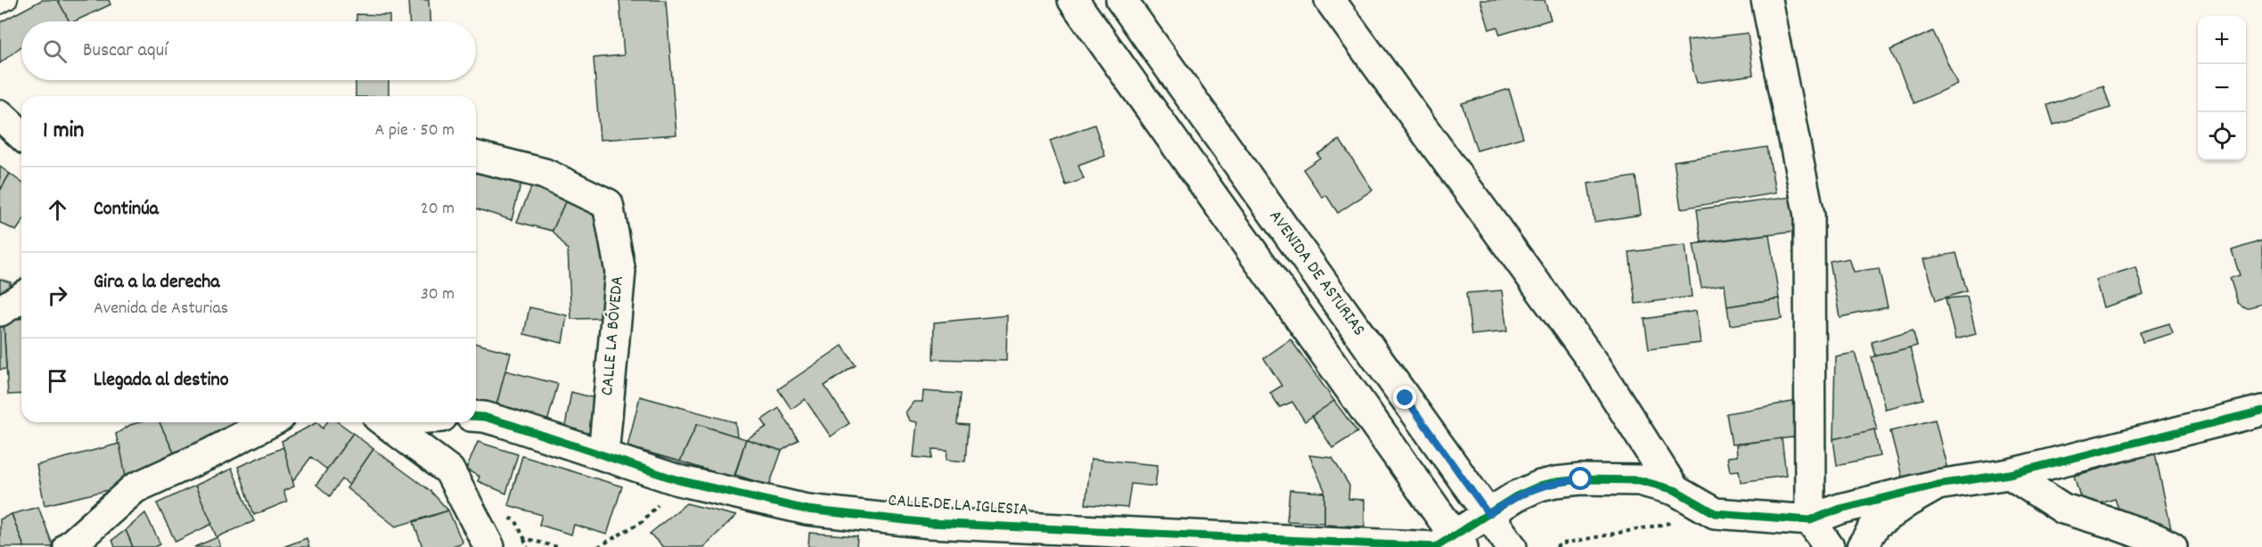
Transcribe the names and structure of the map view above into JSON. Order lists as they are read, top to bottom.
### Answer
{
  "streets": {
    "street": ["AVENIDA DE ASTURIAS", "CALLE LA BÓVEDA", "CALLE DE LA IGLESIA"]
  },
  "crossings": [
    ["AVENIDA DE ASTURIAS", "CALLE DE LA IGLESIA"],
    ["CALLE LA BÓVEDA", "CALLE DE LA IGLESIA"]
  ],
  "page": {
    "map_buttons": ["+", "−"],
    "search": "Buscar aquí",
    "heading": ["1 min", "A pie · 50 m"],
    "list": [
      ["Continúa", "20 m"],
      ["Gira a la derecha", "Avenida de Asturias", "30 m"],
      "Llegada al destino"
    ]
  }
}
